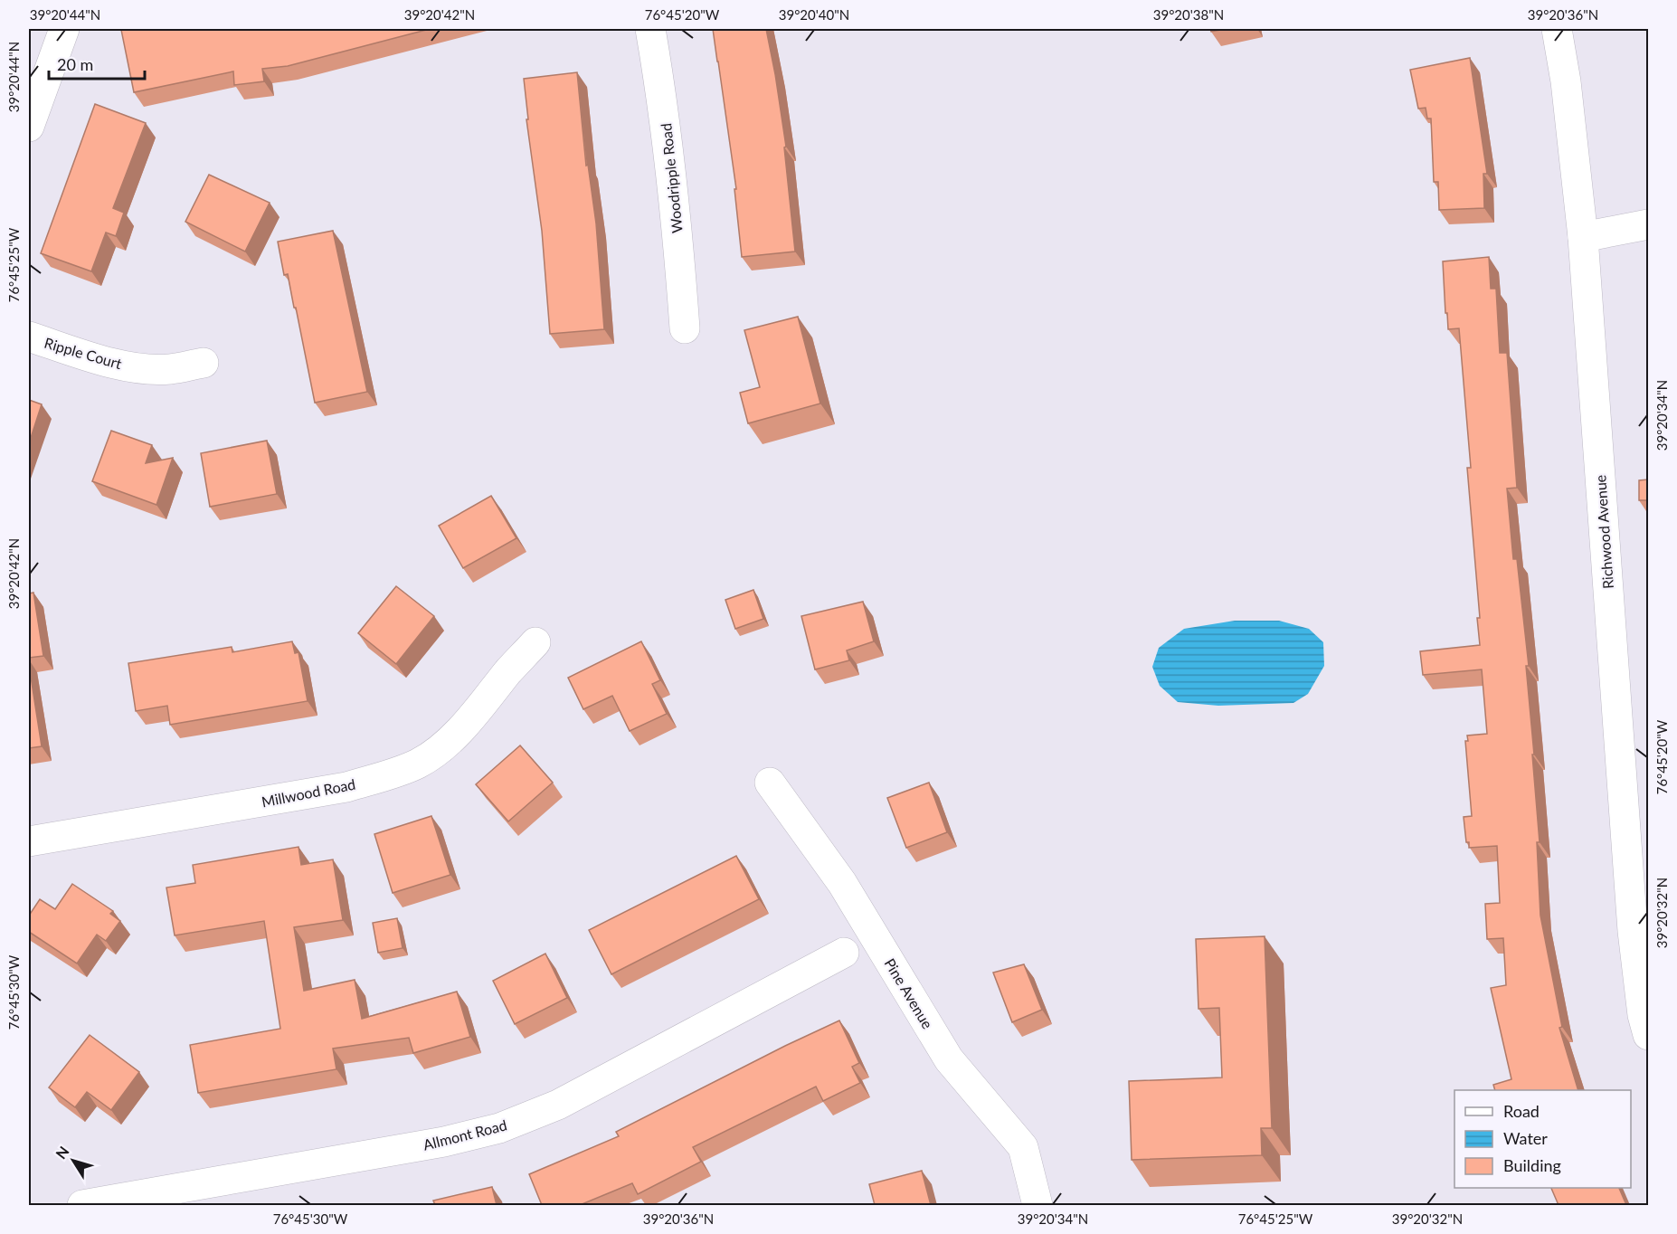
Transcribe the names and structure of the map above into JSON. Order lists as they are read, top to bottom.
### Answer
{
  "streets": {
    "street": [
      "Woodripple Road",
      "Ripple Court",
      "Richwood Avenue",
      "Millwood Road",
      "Pine Avenue",
      "Allmont Road"
    ]
  },
  "legend": ["Road", "Water", "Building"],
  "scale_bar": "20 m",
  "north": "top left",
  "coordinates": [
    "39°20'44\"N",
    "39°20'42\"N",
    "76°45'20\"W",
    "39°20'40\"N",
    "39°20'38\"N",
    "39°20'36\"N",
    "76°45'25\"W",
    "39°20'34\"N",
    "39°20'32\"N",
    "76°45'30\"W"
  ]
}
